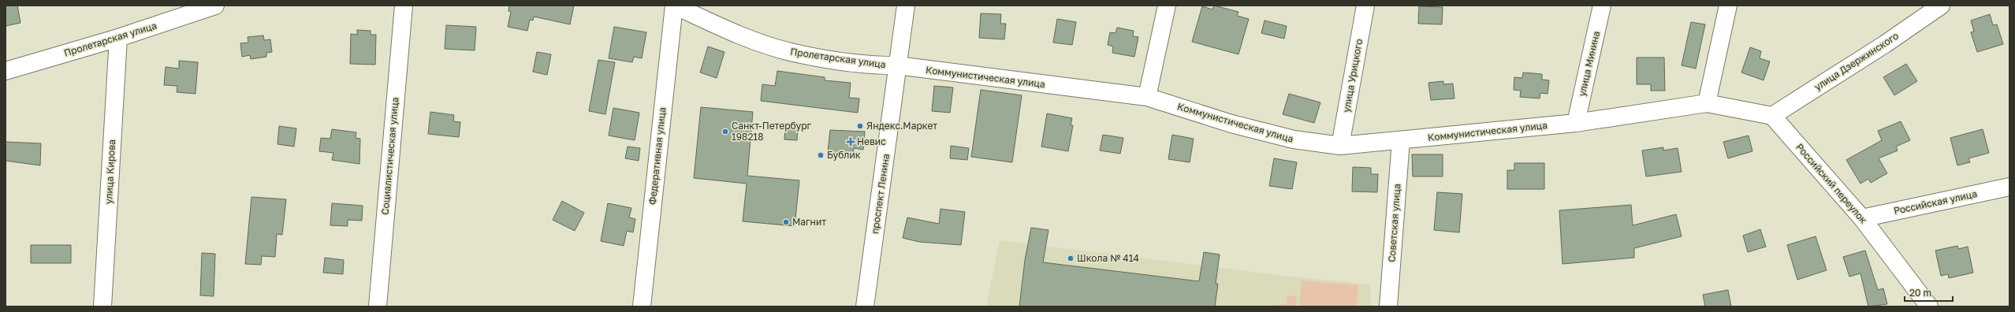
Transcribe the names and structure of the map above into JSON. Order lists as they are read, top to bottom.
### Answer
{
  "streets": {
    "street": [
      "Пролетарская улица",
      "улица Дзержинского",
      "улица Минина",
      "улица Урицкого",
      "Коммунистическая улица",
      "Социалистическая улица",
      "Федеративная улица",
      "улица Кирова",
      "Российский переулок",
      "проспект Ленина",
      "Российская улица",
      "Советская улица"
    ]
  },
  "crossings": [
    ["Пролетарская улица", "Коммунистическая улица"],
    ["Пролетарская улица", "Федеративная улица"],
    ["Пролетарская улица", "улица Кирова"],
    ["Пролетарская улица", "проспект Ленина"],
    ["улица Дзержинского", "Российский переулок"],
    ["улица Минина", "Коммунистическая улица"],
    ["улица Урицкого", "Коммунистическая улица"],
    ["Коммунистическая улица", "проспект Ленина"],
    ["Коммунистическая улица", "Советская улица"],
    ["Российский переулок", "Российская улица"]
  ],
  "places": {
    "other": [
      "Яндекс.Маркет",
      "Санкт-Петербург 198218",
      "Бублик",
      "Магнит",
      "Школа № 414"
    ],
    "health": ["Невис"]
  },
  "scale_bar": "20 m"
}
